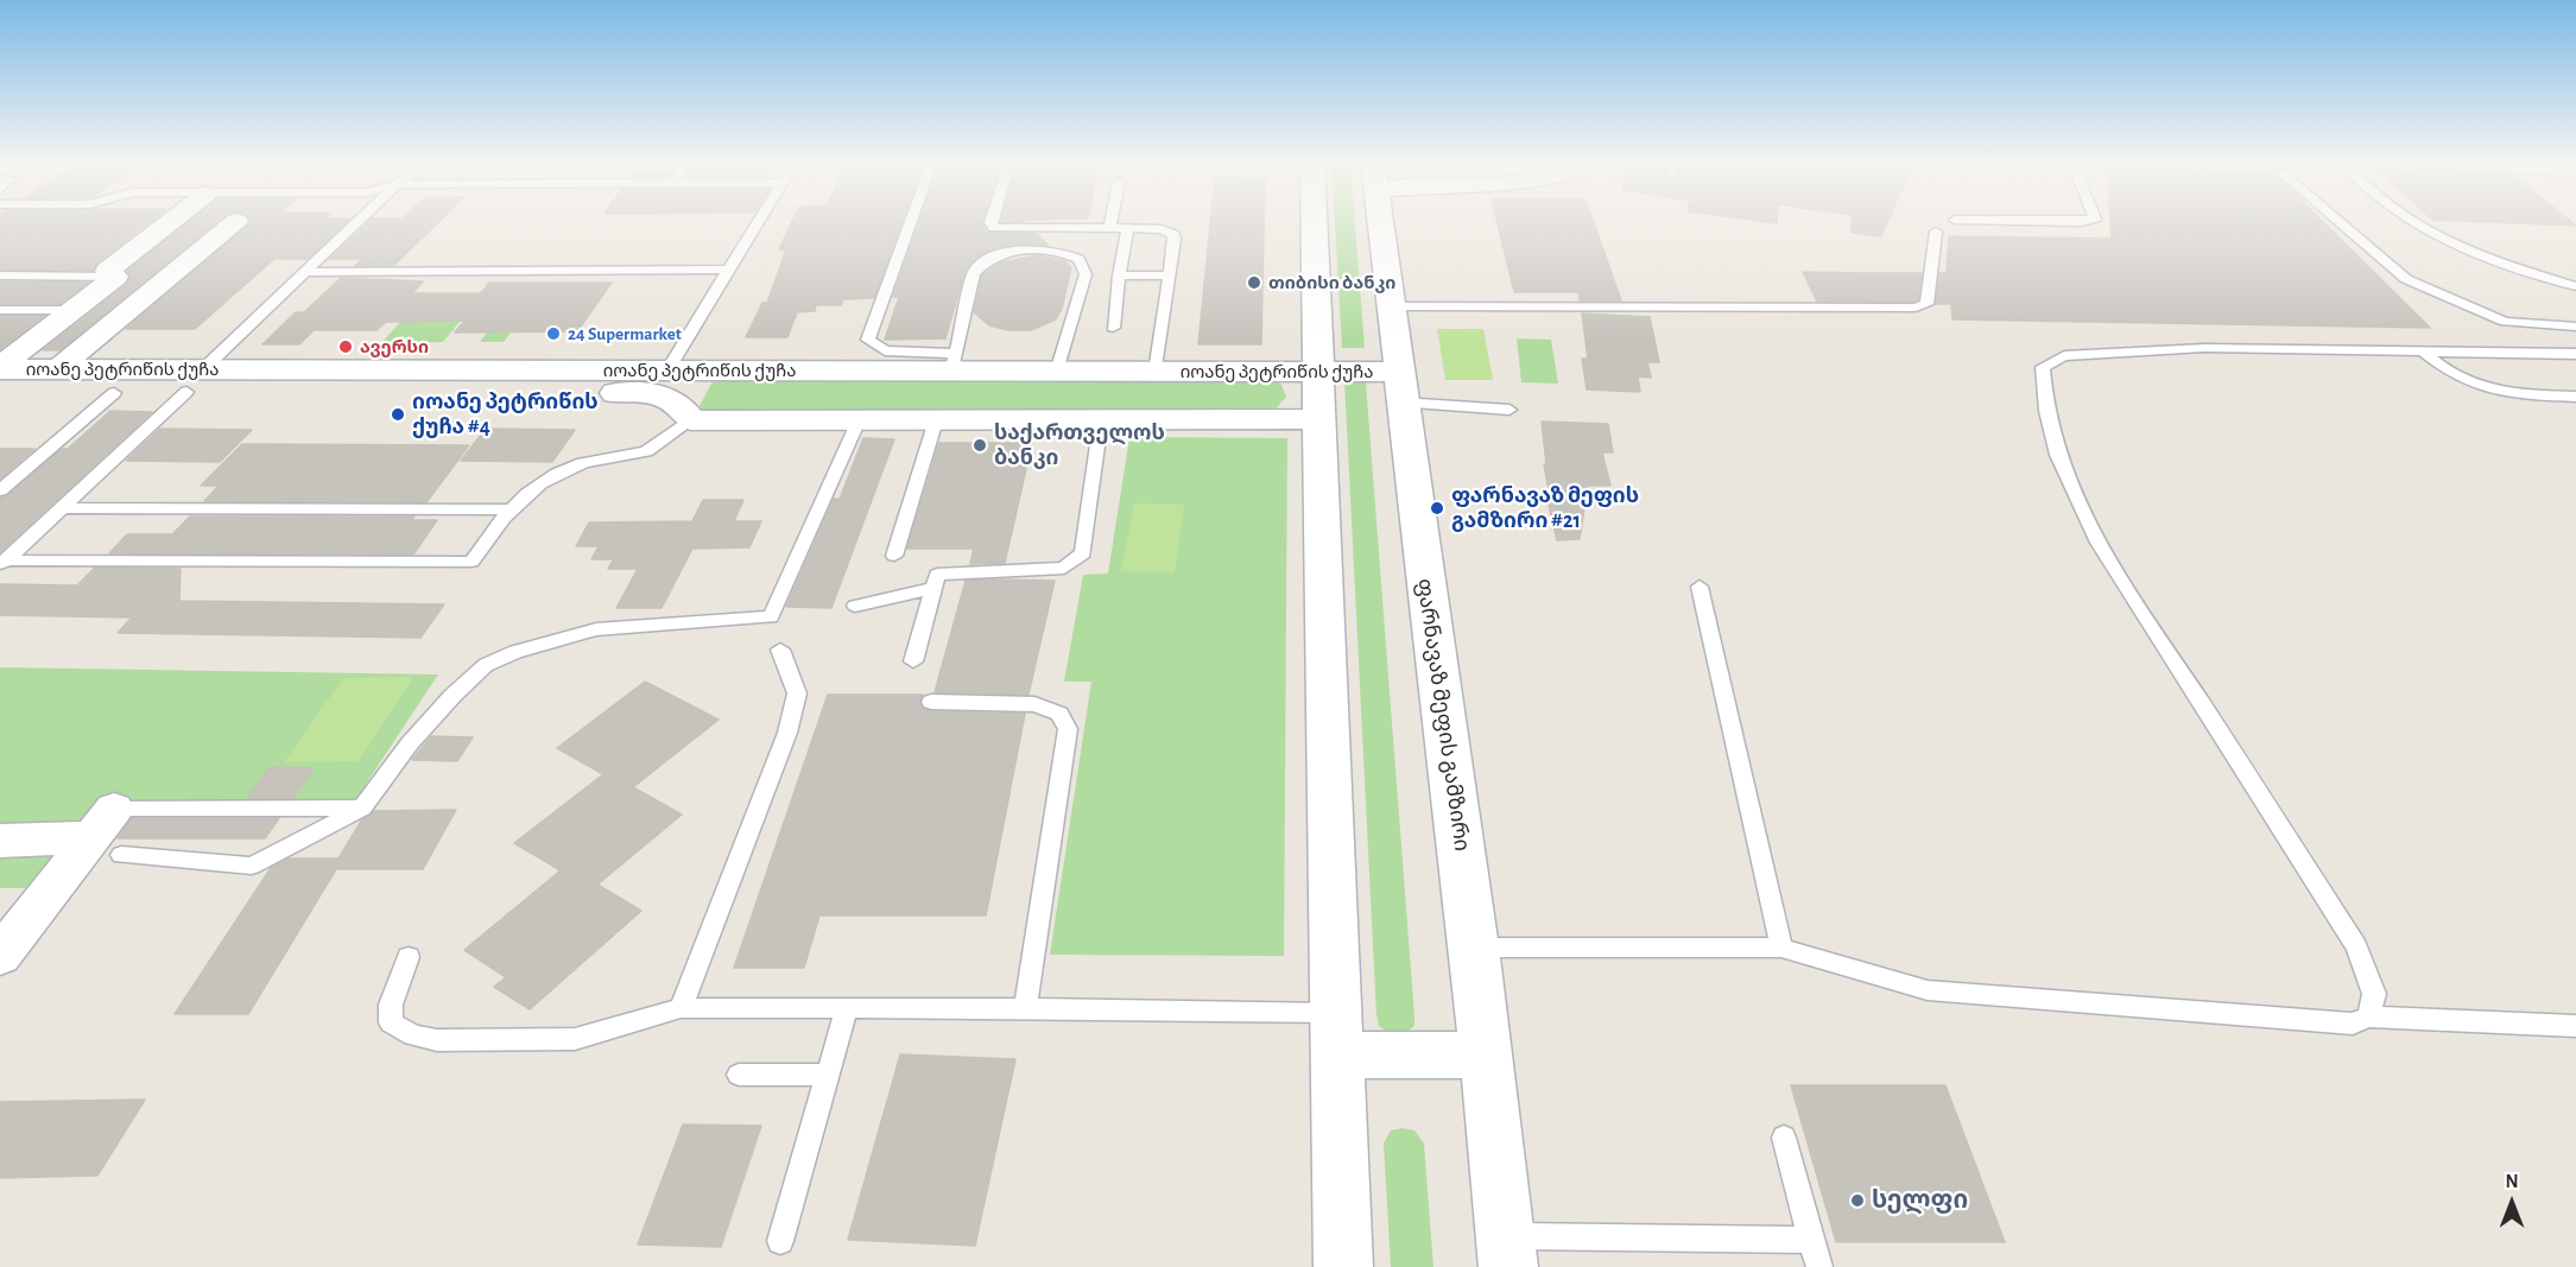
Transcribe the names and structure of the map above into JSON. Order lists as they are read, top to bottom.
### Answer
{
  "streets": {
    "street": ["იოანე პეტრიწის ქუჩა", "ფარნავაზ მეფის გამზირი"]
  },
  "crossings": [
    ["იოანე პეტრიწის ქუჩა", "ფარნავაზ მეფის გამზირი"]
  ],
  "places": [
    "თიბისი ბანკი",
    "24 Supermarket",
    "ავერსი",
    "იოანე პეტრიწის ქუჩა #4",
    "საქართველოს ბანკი",
    "ფარნავაზ მეფის გამზირი #21",
    "სელფი"
  ],
  "north": "top"
}
